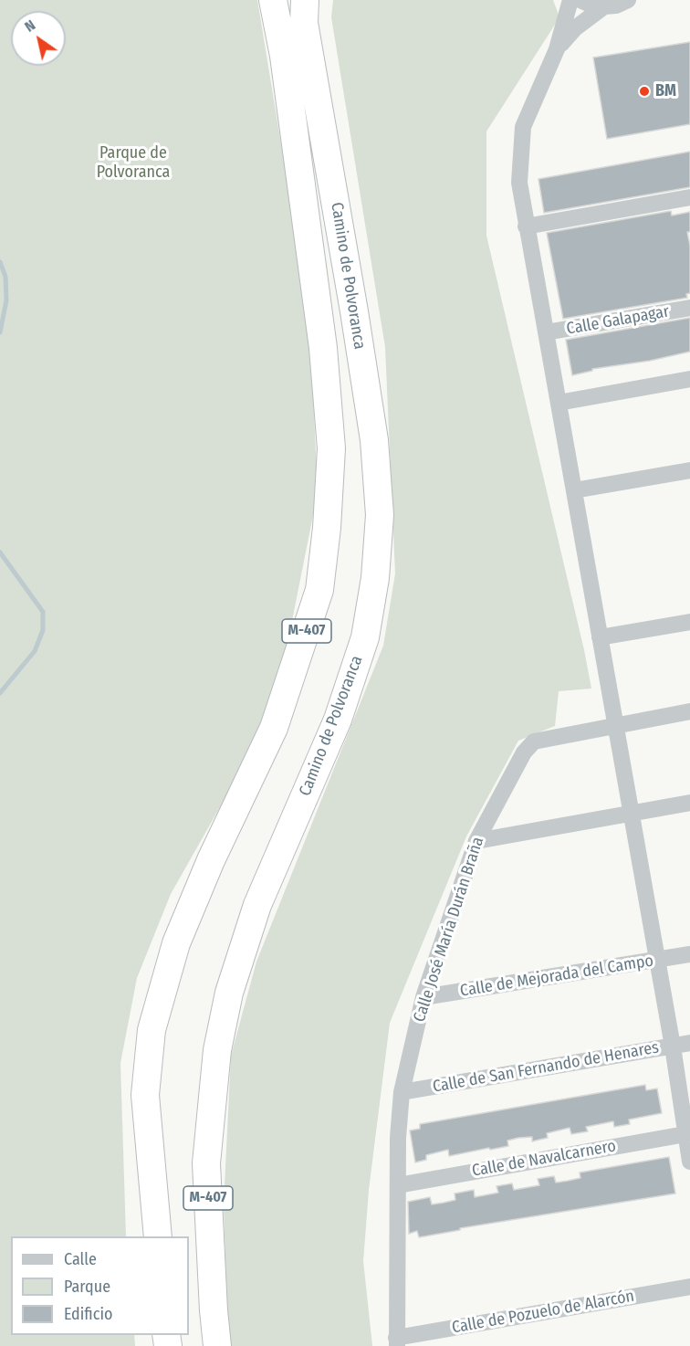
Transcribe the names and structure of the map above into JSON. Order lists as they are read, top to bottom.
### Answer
{
  "streets": {
    "highway": ["Camino de Polvoranca", "M-407"],
    "street": [
      "Calle Galapagar",
      "Calle José María Durán Braña",
      "Calle de Mejorada del Campo",
      "Calle de San Fernando de Henares",
      "Calle de Navalcarnero",
      "Calle de Pozuelo de Alarcón"
    ]
  },
  "crossings": [
    ["Camino de Polvoranca", "M-407"],
    ["Calle José María Durán Braña", "Calle de Mejorada del Campo"],
    ["Calle José María Durán Braña", "Calle de San Fernando de Henares"],
    ["Calle José María Durán Braña", "Calle de Navalcarnero"],
    ["Calle José María Durán Braña", "Calle de Pozuelo de Alarcón"]
  ],
  "parks": ["Parque de Polvoranca"],
  "places": ["BM"],
  "legend": ["Calle", "Parque", "Edificio"],
  "north": "top left"
}
